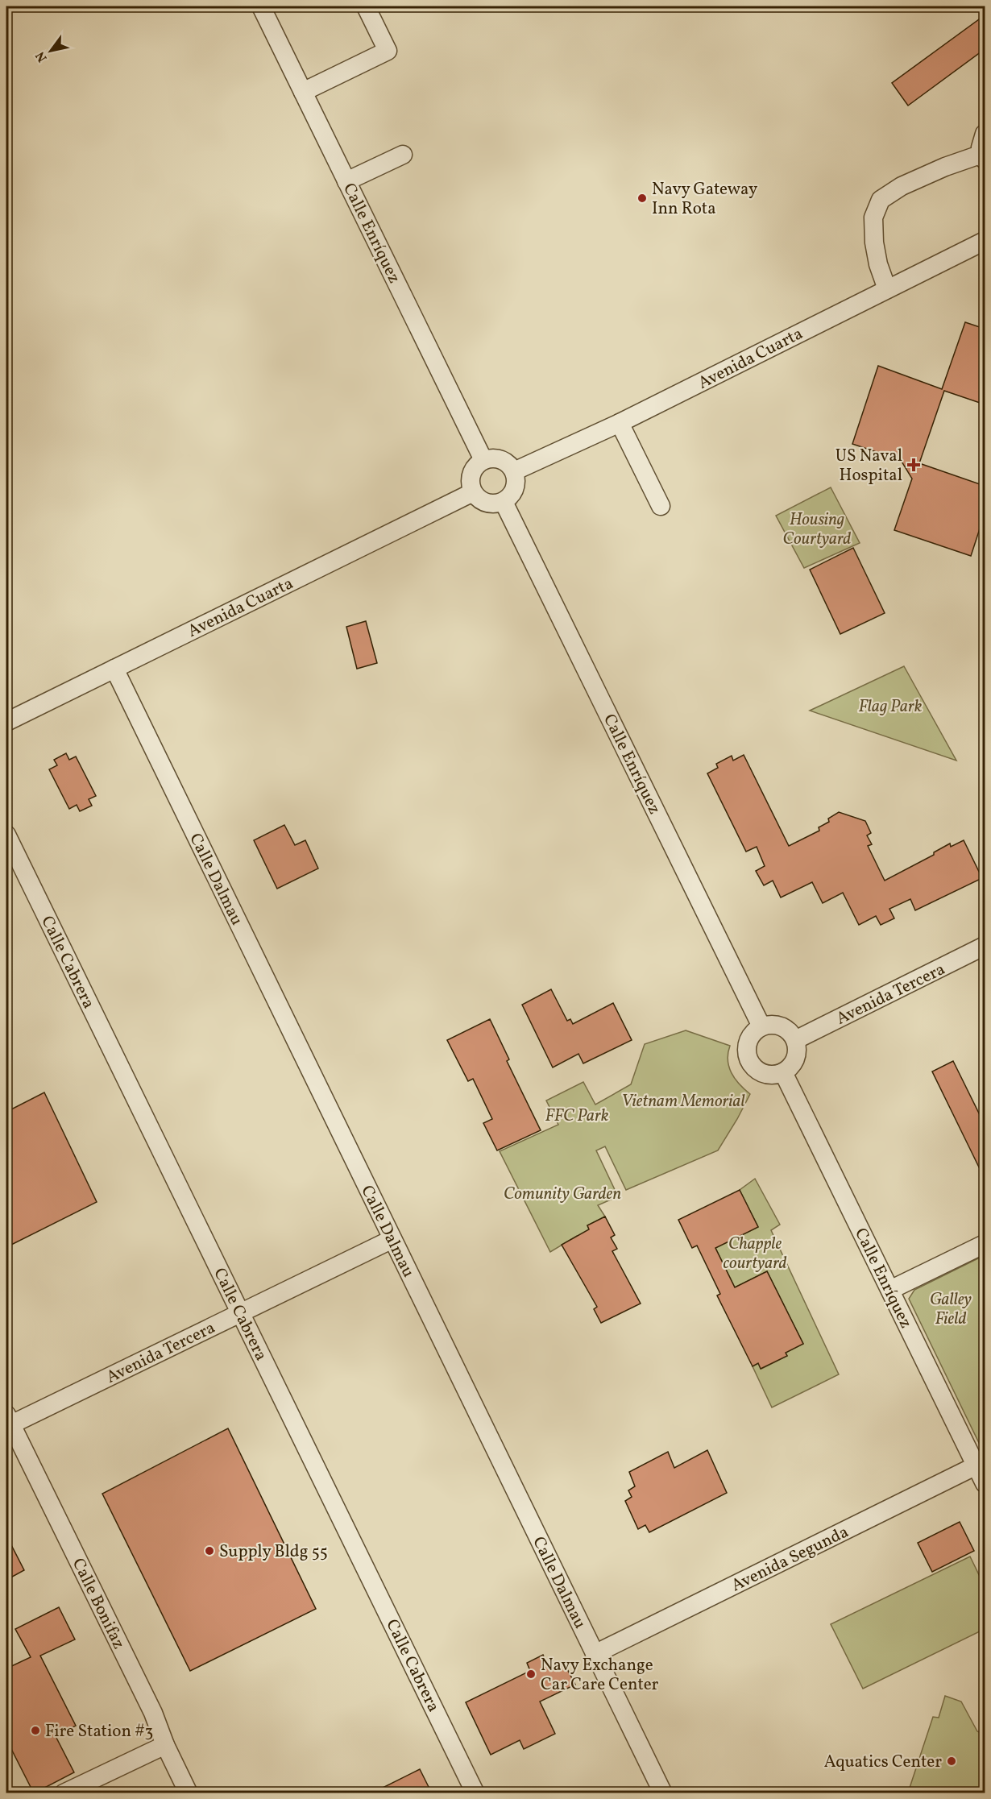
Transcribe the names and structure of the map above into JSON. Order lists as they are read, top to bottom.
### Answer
{
  "streets": {
    "street": [
      "Calle Enríquez",
      "Avenida Cuarta",
      "Calle Dalmau",
      "Calle Cabrera",
      "Avenida Tercera",
      "Avenida Segunda",
      "Calle Bonifaz"
    ]
  },
  "crossings": [
    ["Calle Enríquez", "Avenida Cuarta"],
    ["Calle Enríquez", "Avenida Tercera"],
    ["Calle Enríquez", "Avenida Segunda"],
    ["Avenida Cuarta", "Calle Dalmau"],
    ["Calle Dalmau", "Avenida Tercera"],
    ["Calle Dalmau", "Avenida Segunda"],
    ["Calle Cabrera", "Avenida Tercera"],
    ["Avenida Tercera", "Calle Bonifaz"]
  ],
  "parks": [
    "Housing Courtyard",
    "Flag Park",
    "Vietnam Memorial",
    "FFC Park",
    "Comunity Garden",
    "Chapple courtyard",
    "Galley Field"
  ],
  "places": {
    "other": [
      "Navy Gateway Inn Rota",
      "Supply Bldg 55",
      "Navy Exchange Car Care Center",
      "Fire Station #3",
      "Aquatics Center"
    ],
    "health": ["US Naval Hospital"]
  },
  "north": "bottom left"
}
